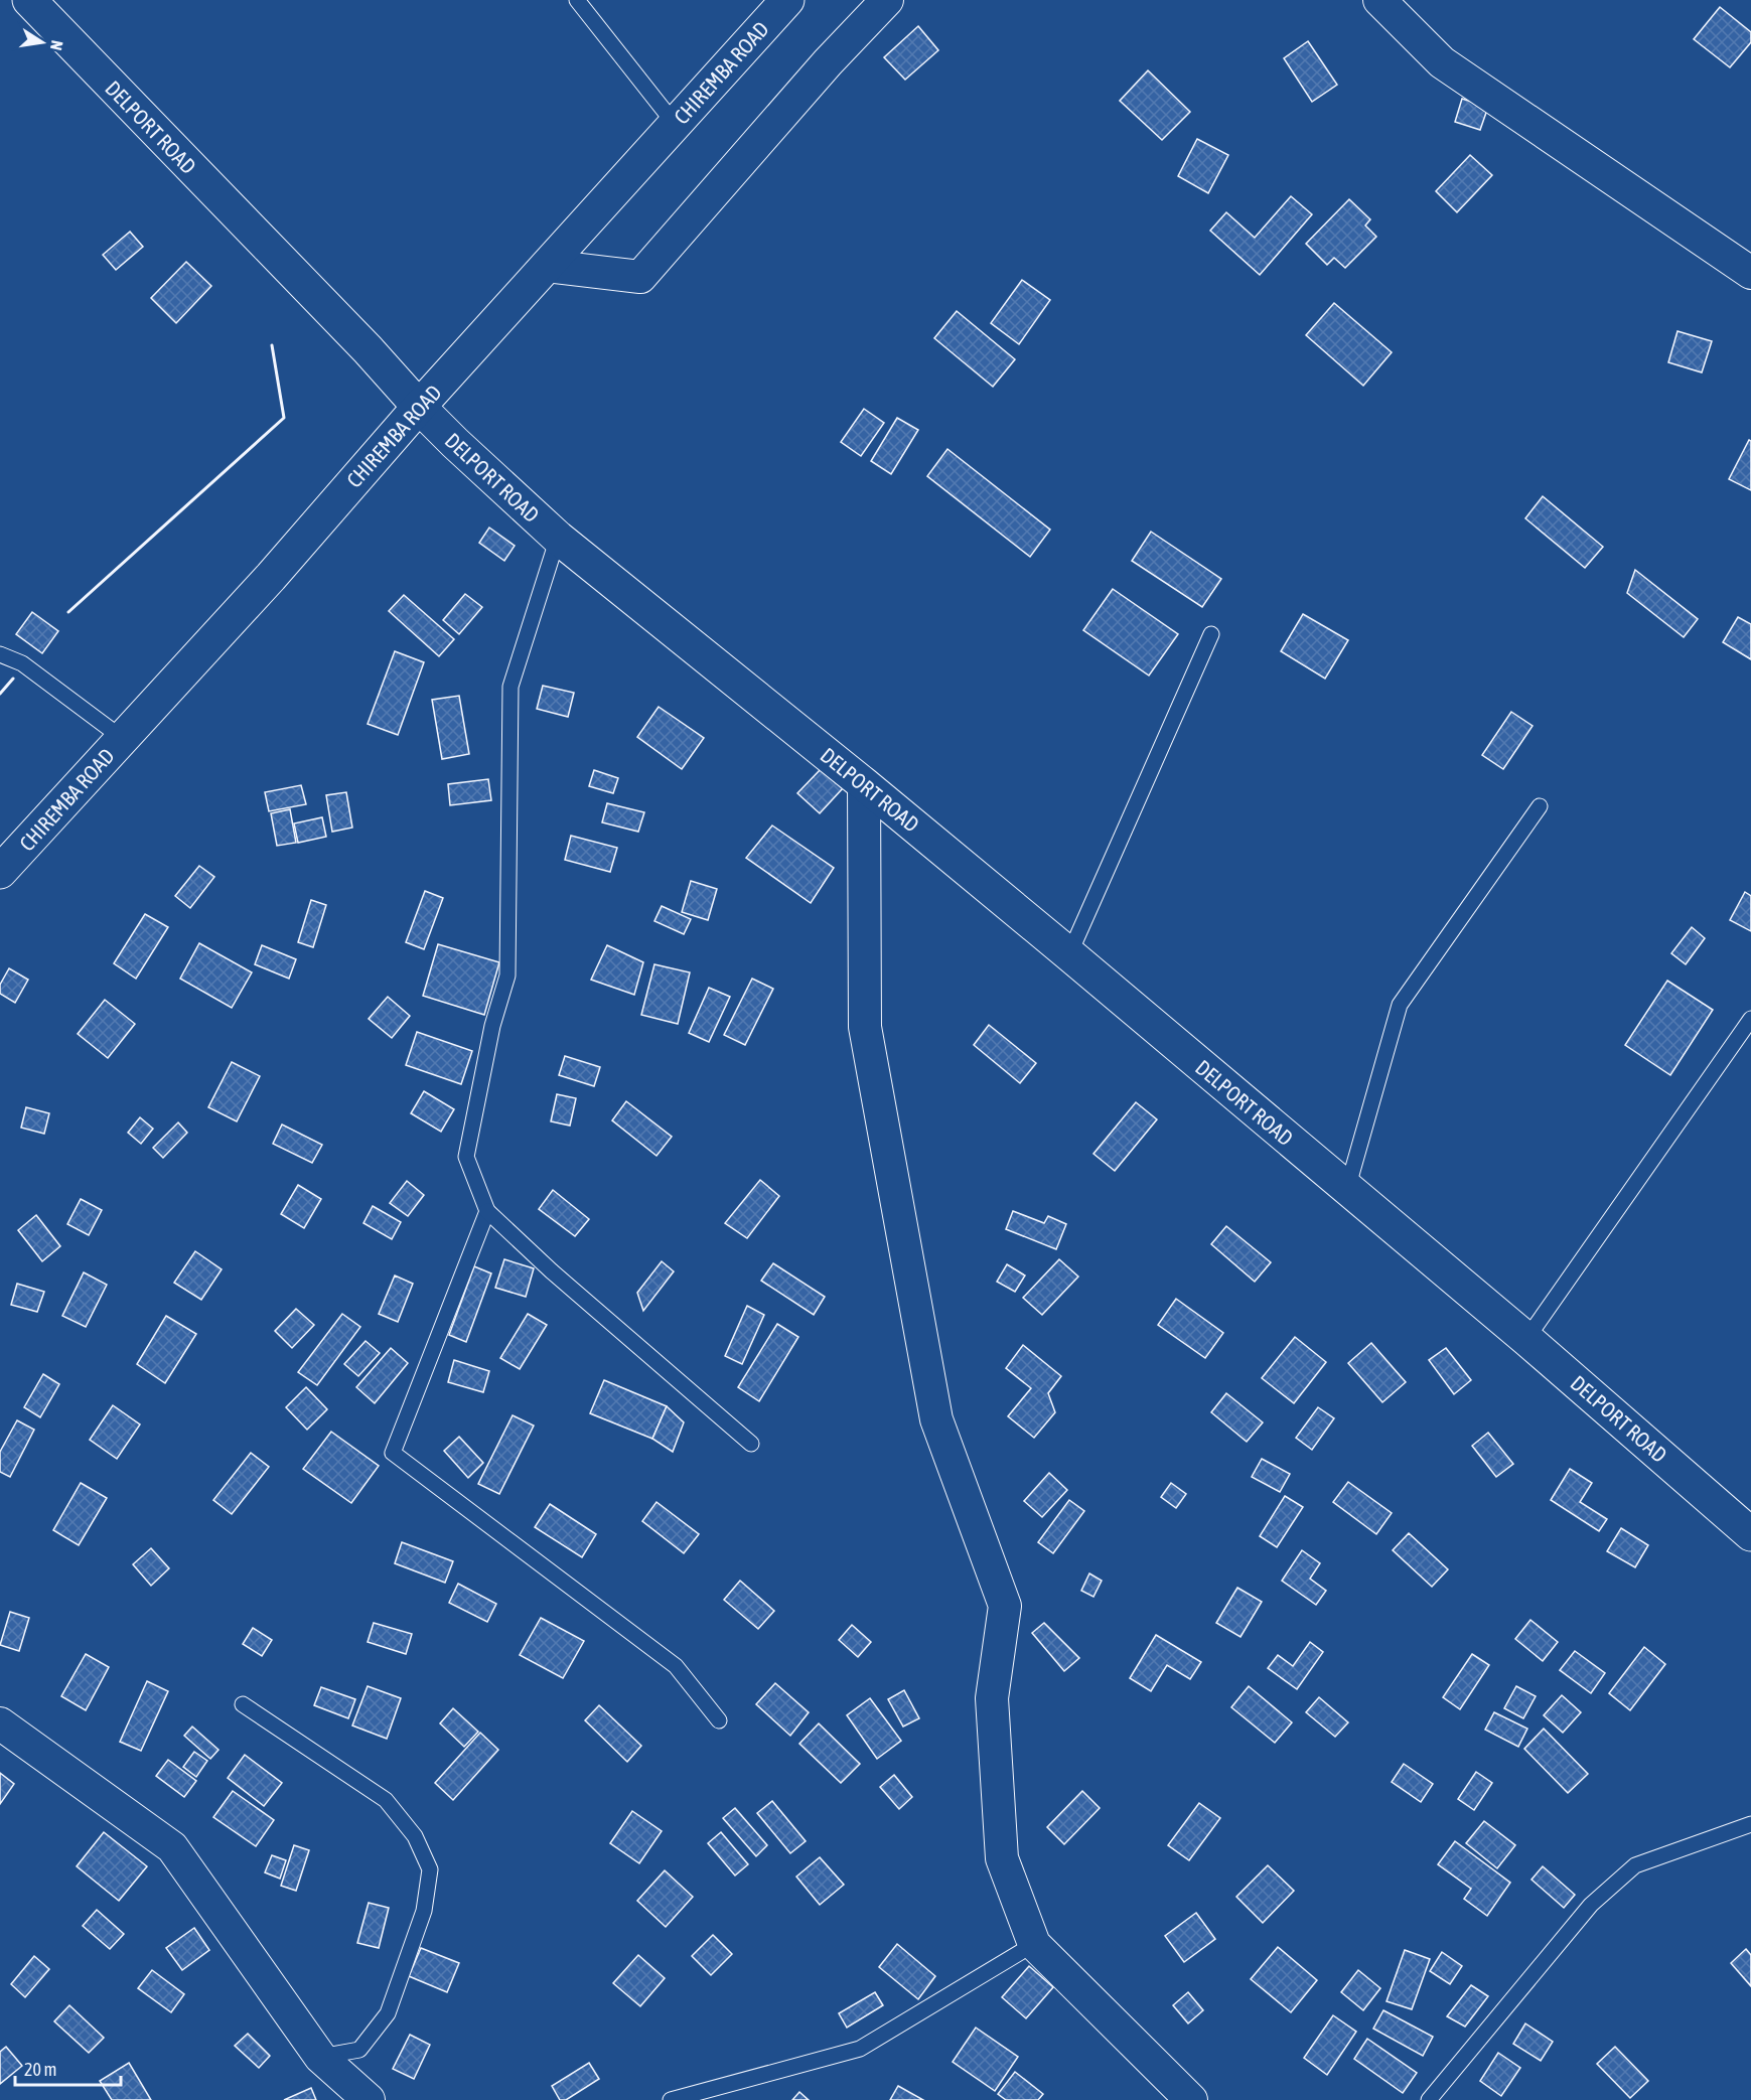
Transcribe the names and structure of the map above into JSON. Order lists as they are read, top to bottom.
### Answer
{
  "streets": {
    "street": ["CHIREMBA ROAD", "DELPORT ROAD"]
  },
  "crossings": [
    ["CHIREMBA ROAD", "DELPORT ROAD"]
  ],
  "scale_bar": "20 m",
  "north": "right"
}
